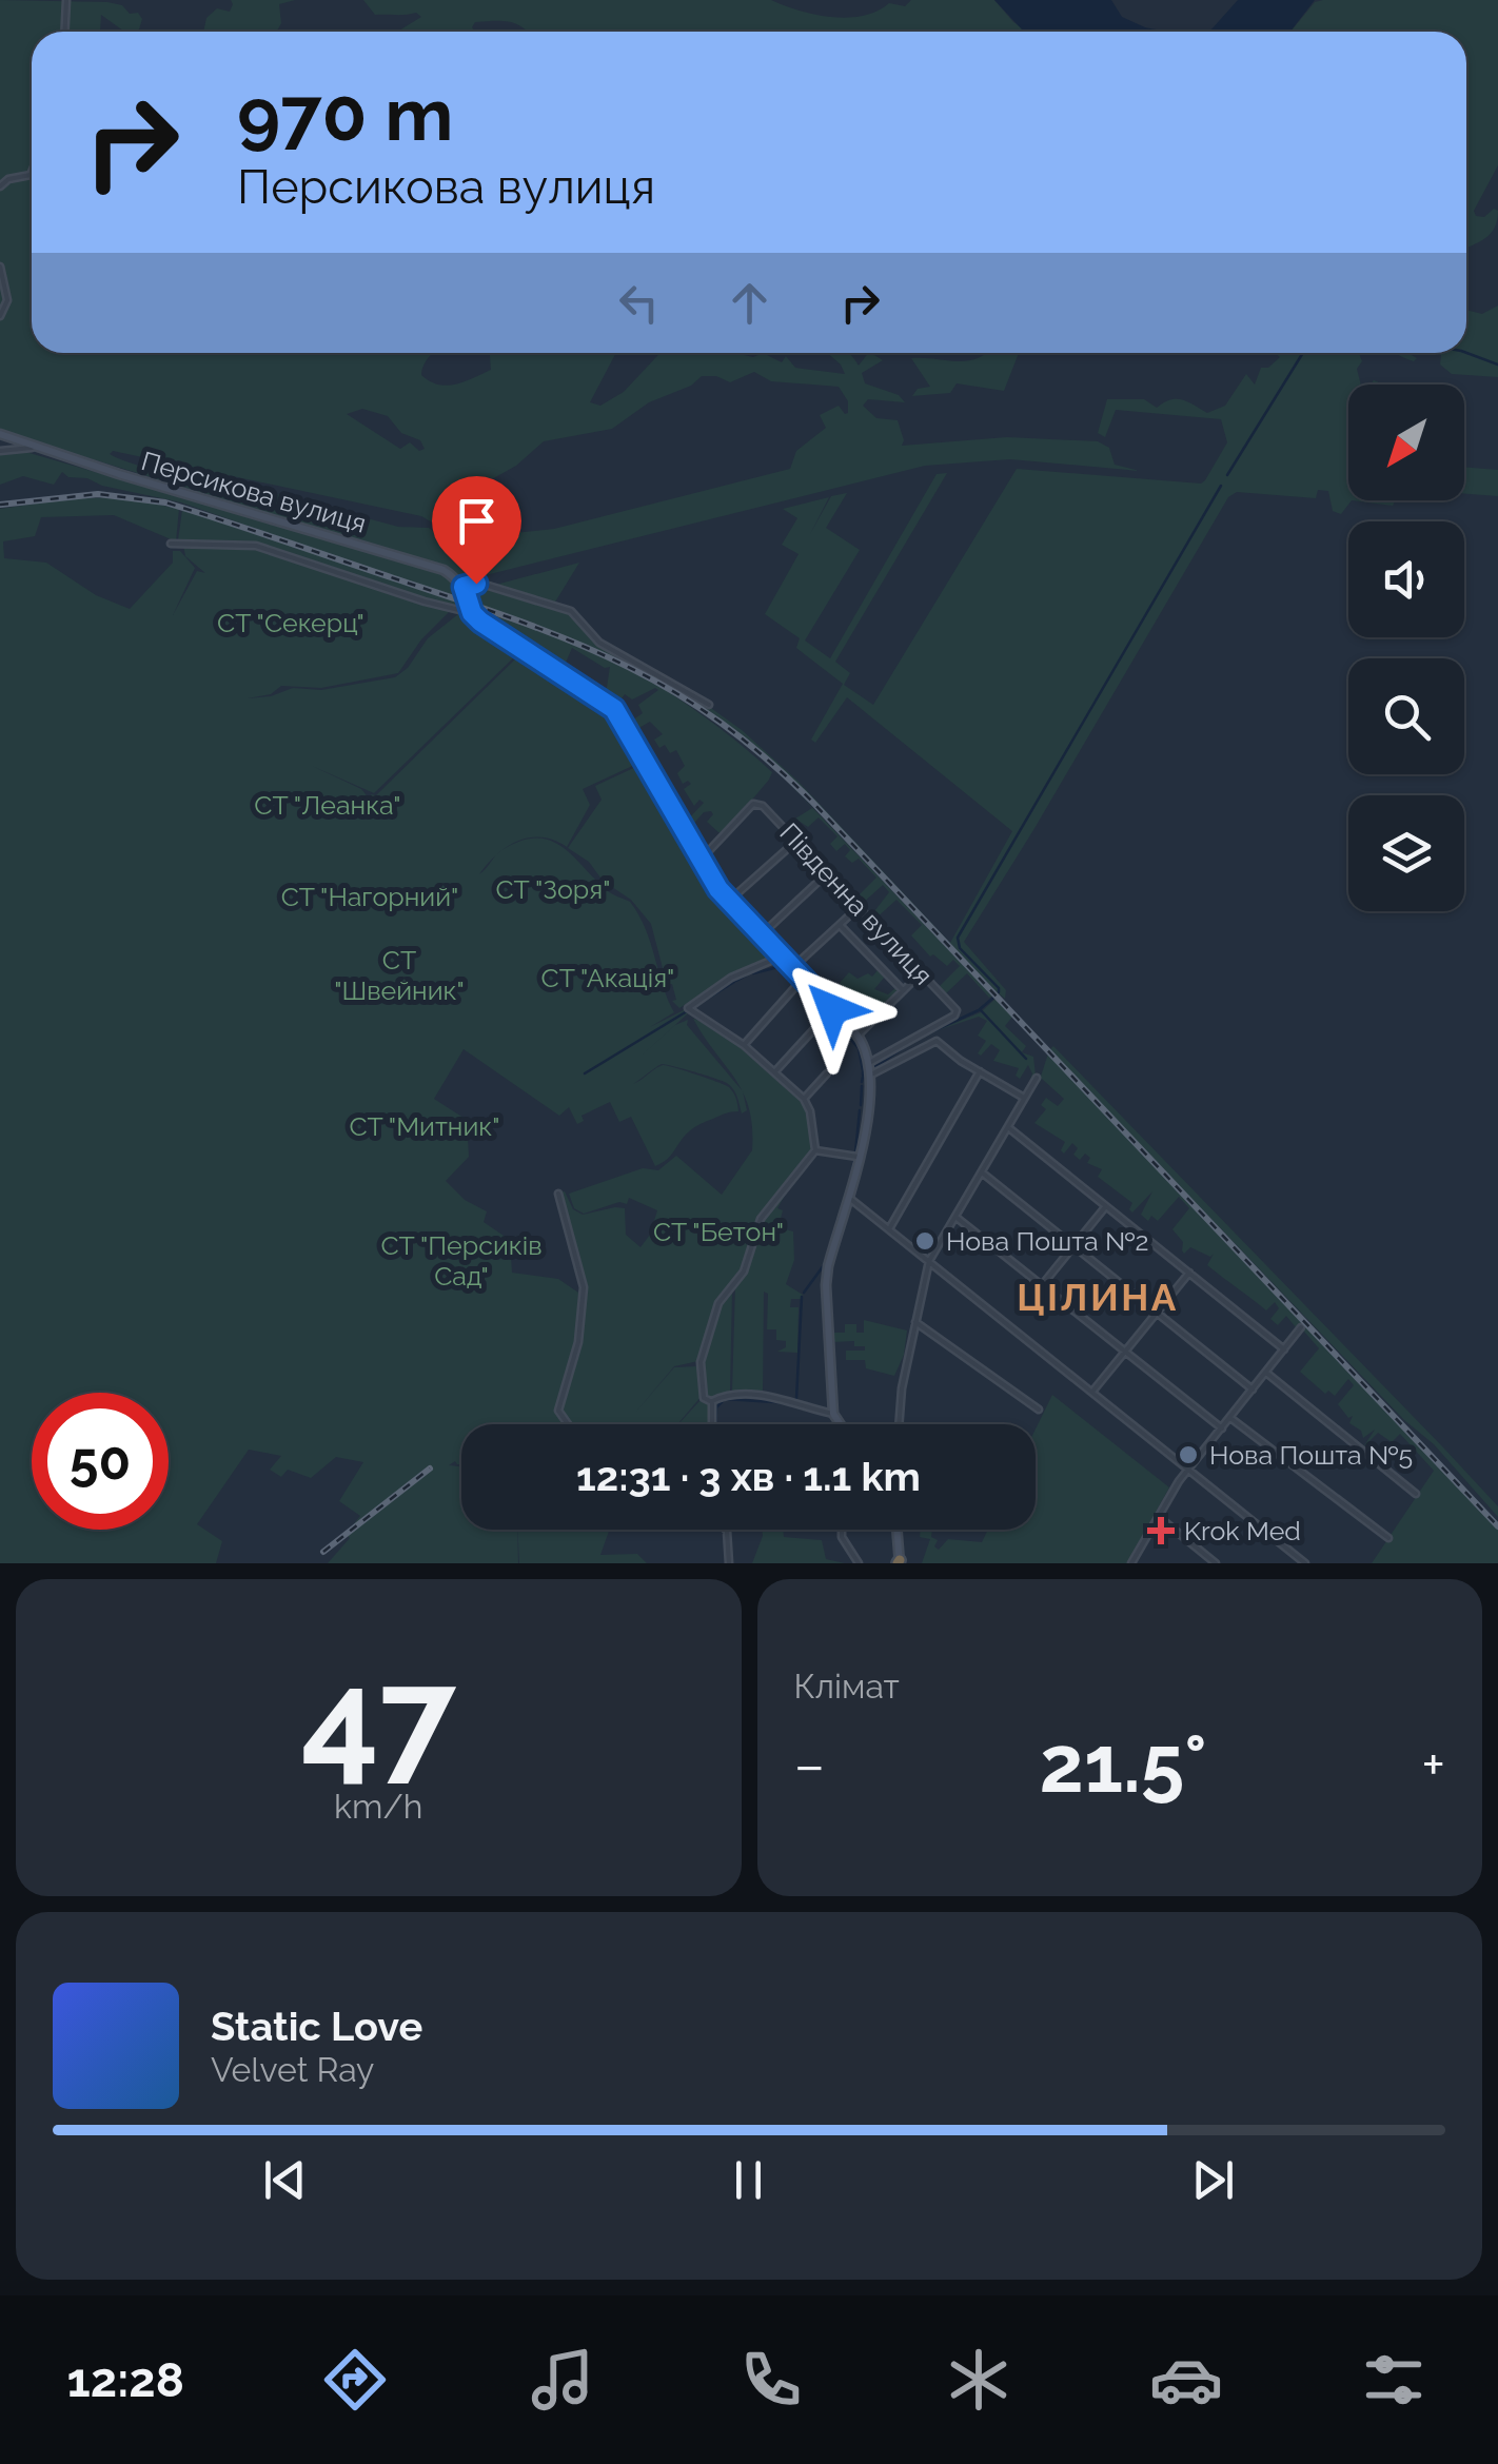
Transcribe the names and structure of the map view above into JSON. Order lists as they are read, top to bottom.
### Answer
{
  "streets": {
    "main road": ["Персикова вулиця"],
    "street": ["Південна вулиця"]
  },
  "crossings": [
    ["Персикова вулиця", "Південна вулиця"]
  ],
  "districts": ["ЦІЛИНА"],
  "parks": [
    "СТ \"Секерц\"",
    "СТ \"Леанка\"",
    "СТ \"Зоря\"",
    "СТ \"Нагорний\"",
    "СТ \"Швейник\"",
    "СТ \"Акація\"",
    "СТ \"Митник\"",
    "СТ \"Бетон\"",
    "СТ \"Персиків Сад\""
  ],
  "places": {
    "other": ["Нова Пошта №2", "Нова Пошта №5"],
    "health": ["Krok Med"]
  },
  "north": "bottom left",
  "page": {
    "turn": ["970 m", "Персикова вулиця"],
    "limit": "50",
    "trip": "12:31 · 3 хв · 1.1 km",
    "tile": [
      ["47", "km/h"],
      "Клімат"
    ],
    "heat": ["−", "21.5°", "+"],
    "song": ["Static Love", "Velvet Ray"],
    "tabs": "12:28"
  }
}
